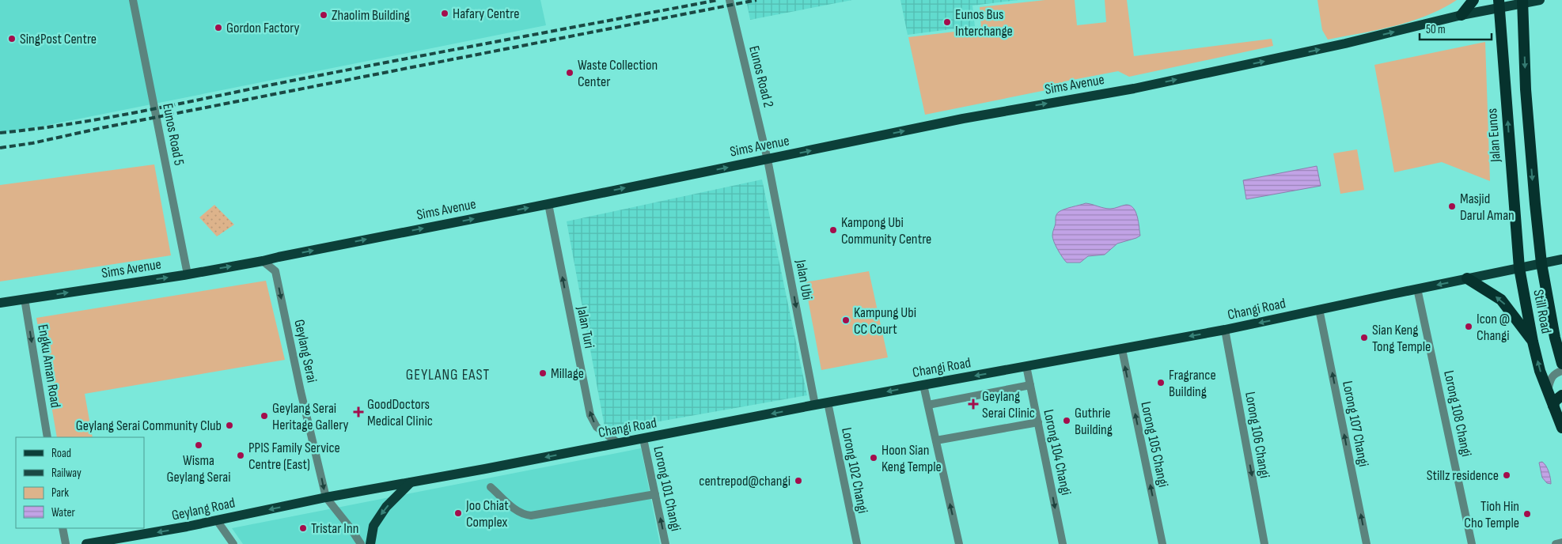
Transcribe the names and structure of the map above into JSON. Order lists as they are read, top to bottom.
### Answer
{
  "streets": {
    "highway": ["Jalan Eunos", "Still Road"],
    "main road": ["Sims Avenue", "Changi Road", "Geylang Road"],
    "street": [
      "Eunos Road 2",
      "Eunos Road 5",
      "Jalan Ubi",
      "Jalan Turi",
      "Geylang Serai",
      "Engku Aman Road",
      "Lorong 108 Changi",
      "Lorong 107 Changi",
      "Lorong 106 Changi",
      "Lorong 105 Changi",
      "Lorong 104 Changi",
      "Lorong 102 Changi",
      "Lorong 101 Changi"
    ]
  },
  "crossings": [
    ["Eunos Road 2", "Sims Avenue"],
    ["Eunos Road 2", "Jalan Ubi"],
    ["Sims Avenue", "Eunos Road 5"],
    ["Sims Avenue", "Jalan Eunos"],
    ["Sims Avenue", "Jalan Ubi"],
    ["Sims Avenue", "Jalan Turi"],
    ["Sims Avenue", "Geylang Serai"],
    ["Sims Avenue", "Engku Aman Road"],
    ["Jalan Eunos", "Changi Road"],
    ["Jalan Eunos", "Still Road"],
    ["Jalan Ubi", "Changi Road"],
    ["Changi Road", "Still Road"],
    ["Changi Road", "Jalan Turi"],
    ["Changi Road", "Geylang Serai"],
    ["Changi Road", "Lorong 108 Changi"],
    ["Changi Road", "Lorong 107 Changi"],
    ["Changi Road", "Lorong 106 Changi"],
    ["Changi Road", "Lorong 105 Changi"],
    ["Changi Road", "Lorong 104 Changi"],
    ["Changi Road", "Lorong 102 Changi"],
    ["Changi Road", "Lorong 101 Changi"],
    ["Changi Road", "Geylang Road"],
    ["Geylang Serai", "Geylang Road"]
  ],
  "one_way": [
    "Sims Avenue",
    "Jalan Ubi",
    "Changi Road",
    "Jalan Turi",
    "Geylang Serai",
    "Engku Aman Road",
    "Lorong 107 Changi",
    "Lorong 106 Changi",
    "Lorong 105 Changi",
    "Lorong 104 Changi",
    "Lorong 101 Changi",
    "Geylang Road"
  ],
  "districts": ["GEYLANG EAST"],
  "places": {
    "other": [
      "Hafary Centre",
      "Zhaolim Building",
      "Eunos Bus Interchange",
      "Gordon Factory",
      "SingPost Centre",
      "Waste Collection Center",
      "Masjid Darul Aman",
      "Kampong Ubi Community Centre",
      "Kampung Ubi CC Court",
      "Icon @ Changi",
      "Sian Keng Tong Temple",
      "Millage",
      "Fragrance Building",
      "Geylang Serai Heritage Gallery",
      "Guthrie Building",
      "Geylang Serai Community Club",
      "Wisma Geylang Serai",
      "PPIS Family Service Centre (East)",
      "Hoon Sian Keng Temple",
      "Stillz residence",
      "centrepod@changi",
      "Joo Chiat Complex",
      "Tioh Hin Cho Temple",
      "Tristar Inn"
    ],
    "health": ["Geylang Serai Clinic", "GoodDoctors Medical Clinic"]
  },
  "legend": [
    "Road",
    "Railway",
    "Park",
    "Water"
  ],
  "scale_bar": "50 m"
}
